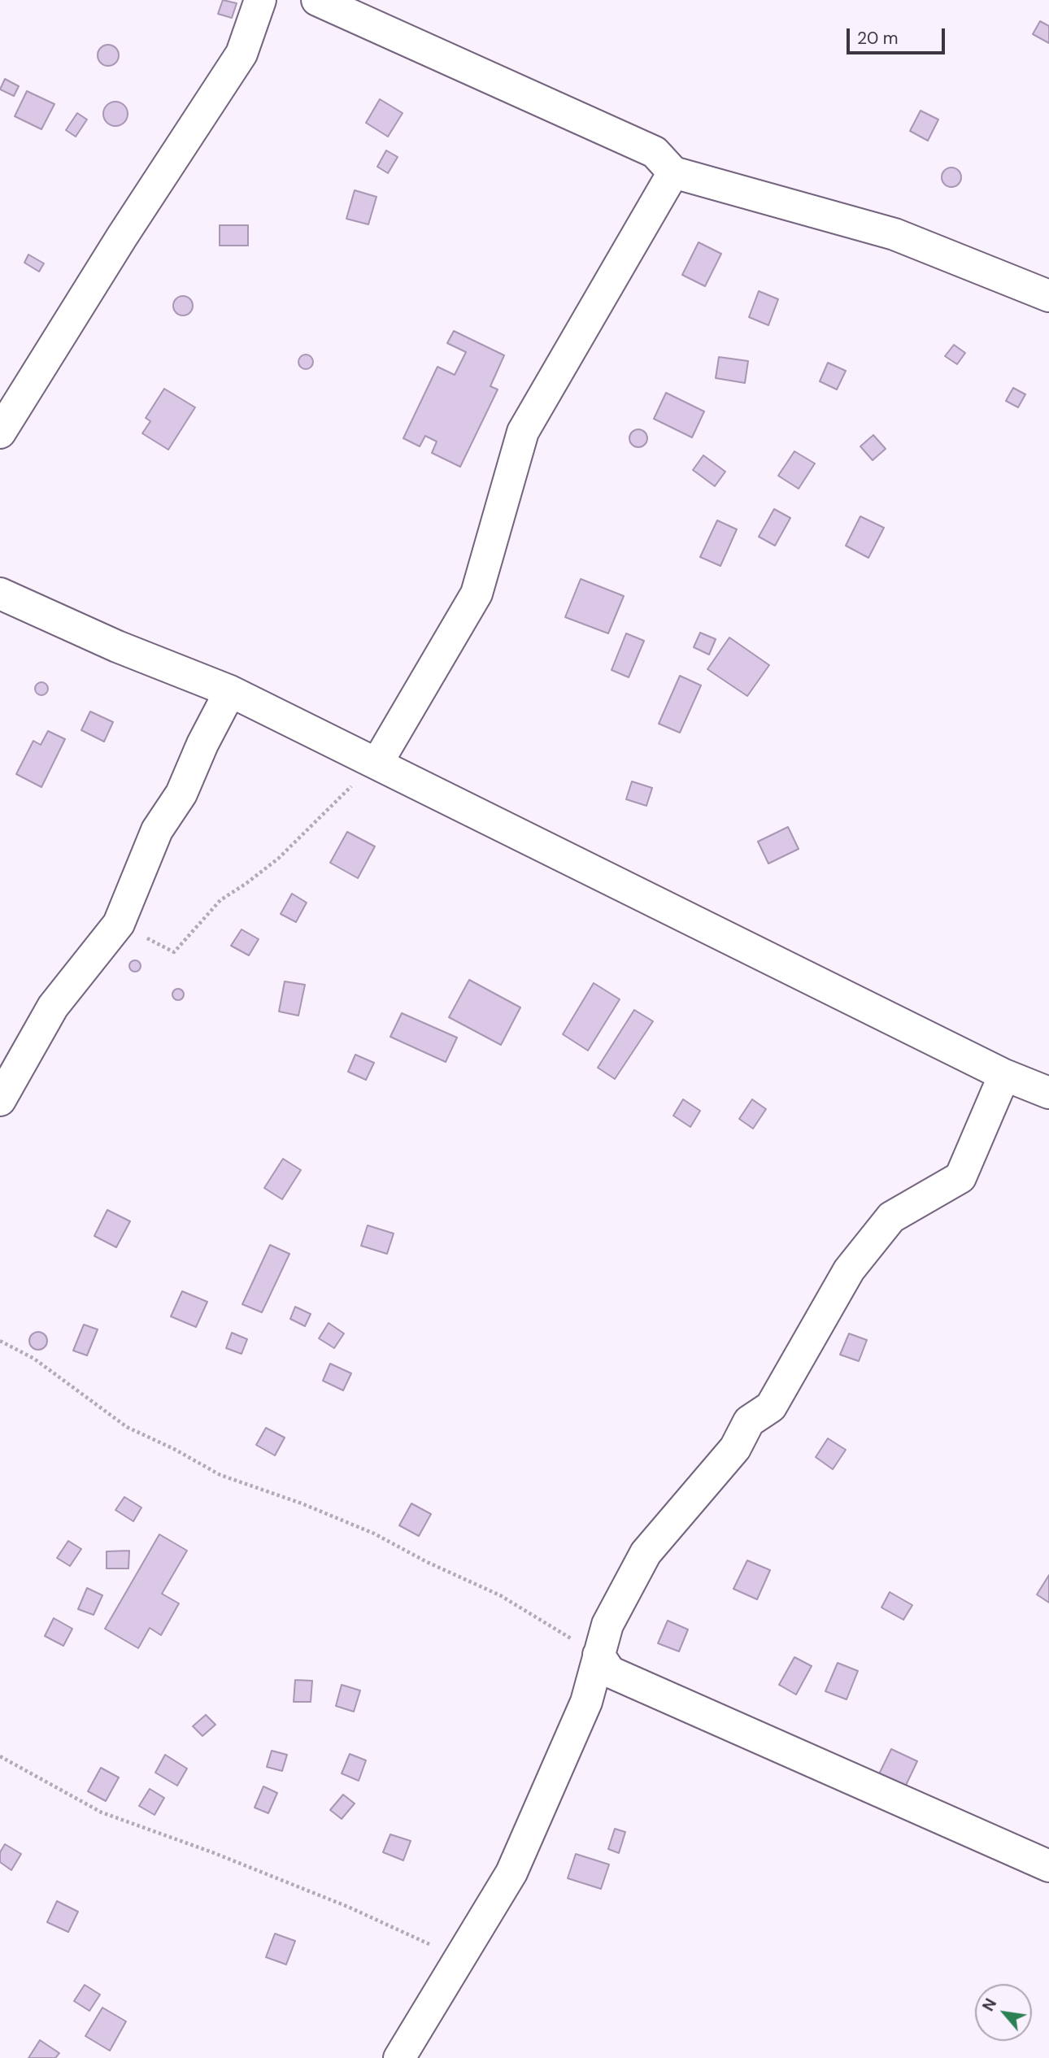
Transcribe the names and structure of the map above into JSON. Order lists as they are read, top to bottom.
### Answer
{
  "scale_bar": "20 m",
  "north": "top left"
}
